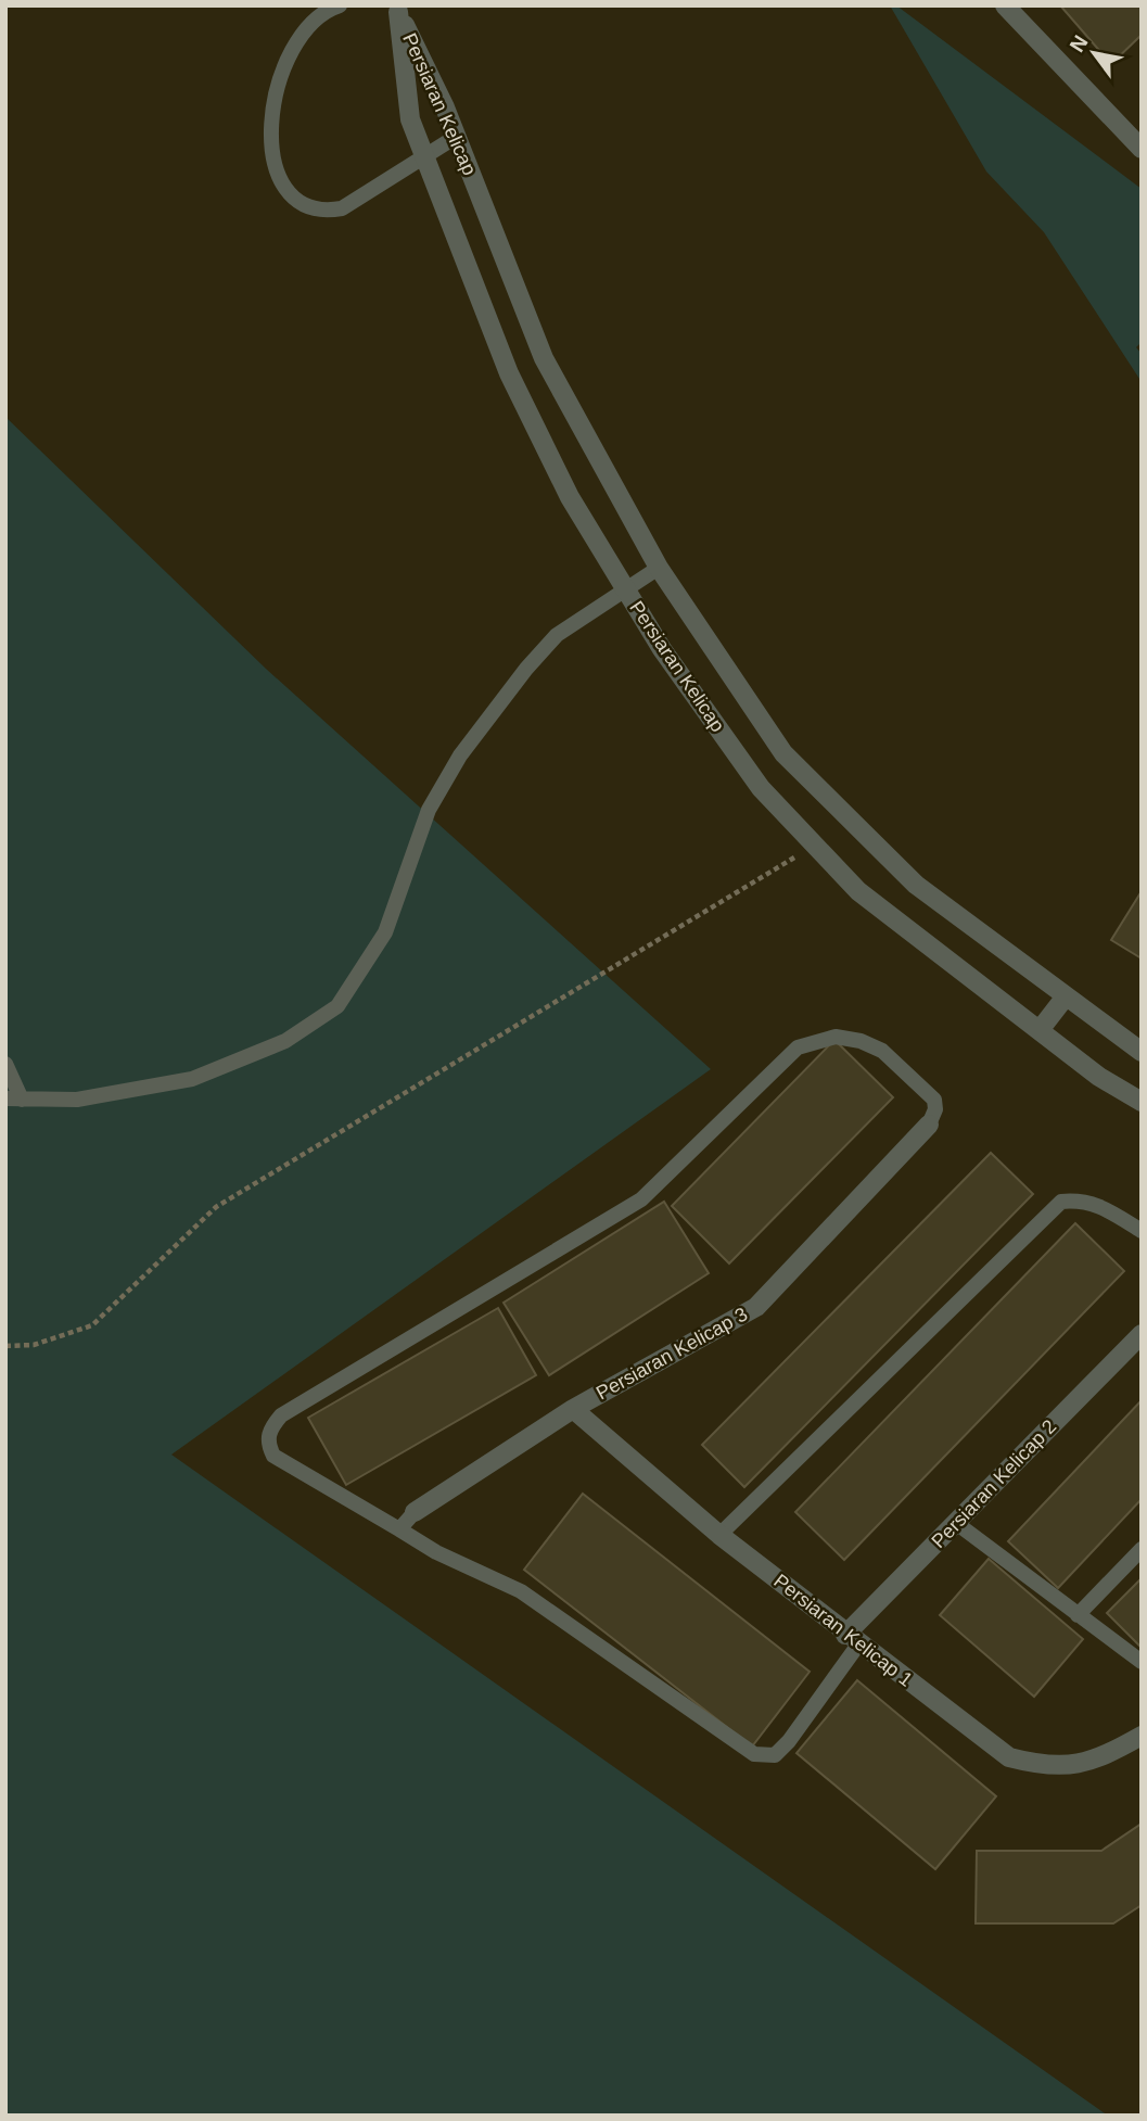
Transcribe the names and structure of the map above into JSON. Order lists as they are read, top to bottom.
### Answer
{
  "streets": {
    "street": [
      "Persiaran Kelicap",
      "Persiaran Kelicap 3",
      "Persiaran Kelicap 2",
      "Persiaran Kelicap 1"
    ]
  },
  "crossings": [
    ["Persiaran Kelicap 3", "Persiaran Kelicap 1"],
    ["Persiaran Kelicap 2", "Persiaran Kelicap 1"]
  ],
  "north": "top left"
}
